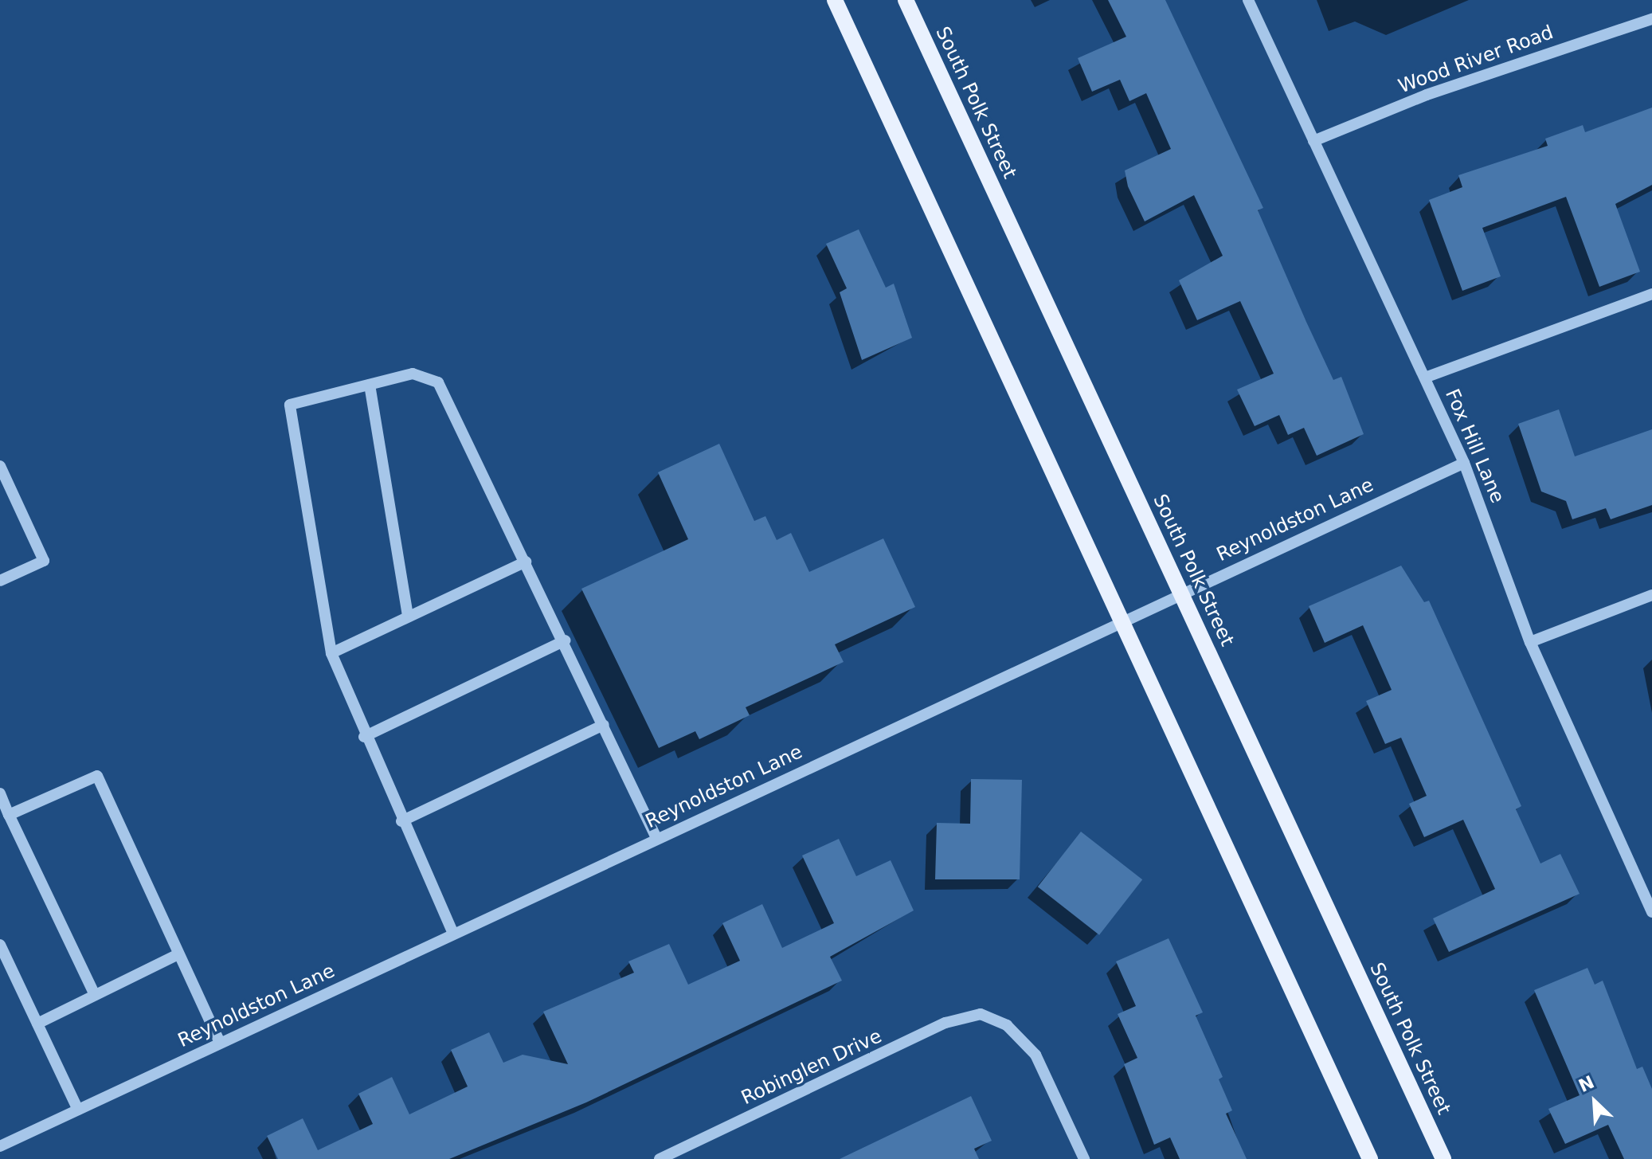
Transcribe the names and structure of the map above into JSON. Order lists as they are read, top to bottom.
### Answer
{
  "streets": {
    "main road": ["South Polk Street"],
    "street": [
      "Wood River Road",
      "Fox Hill Lane",
      "Reynoldston Lane",
      "Robinglen Drive"
    ]
  },
  "crossings": [
    ["Wood River Road", "Fox Hill Lane"],
    ["South Polk Street", "Reynoldston Lane"],
    ["Fox Hill Lane", "Reynoldston Lane"]
  ],
  "north": "top left"
}
